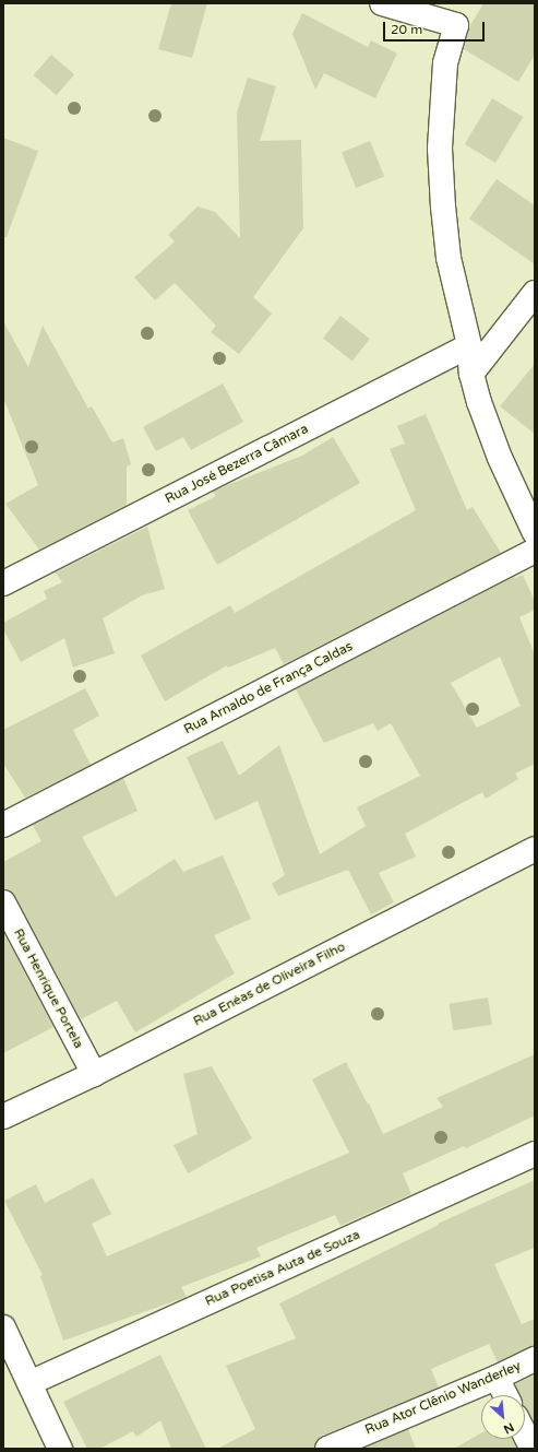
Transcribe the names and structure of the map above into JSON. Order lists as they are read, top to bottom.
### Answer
{
  "streets": {
    "street": [
      "Rua José Bezerra Câmara",
      "Rua Arnaldo de França Caldas",
      "Rua Enéas de Oliveira Filho",
      "Rua Henrique Portela",
      "Rua Poetisa Auta de Souza",
      "Rua Ator Clênio Wanderley"
    ]
  },
  "crossings": [
    ["Rua Enéas de Oliveira Filho", "Rua Henrique Portela"]
  ],
  "scale_bar": "20 m",
  "north": "bottom right"
}
